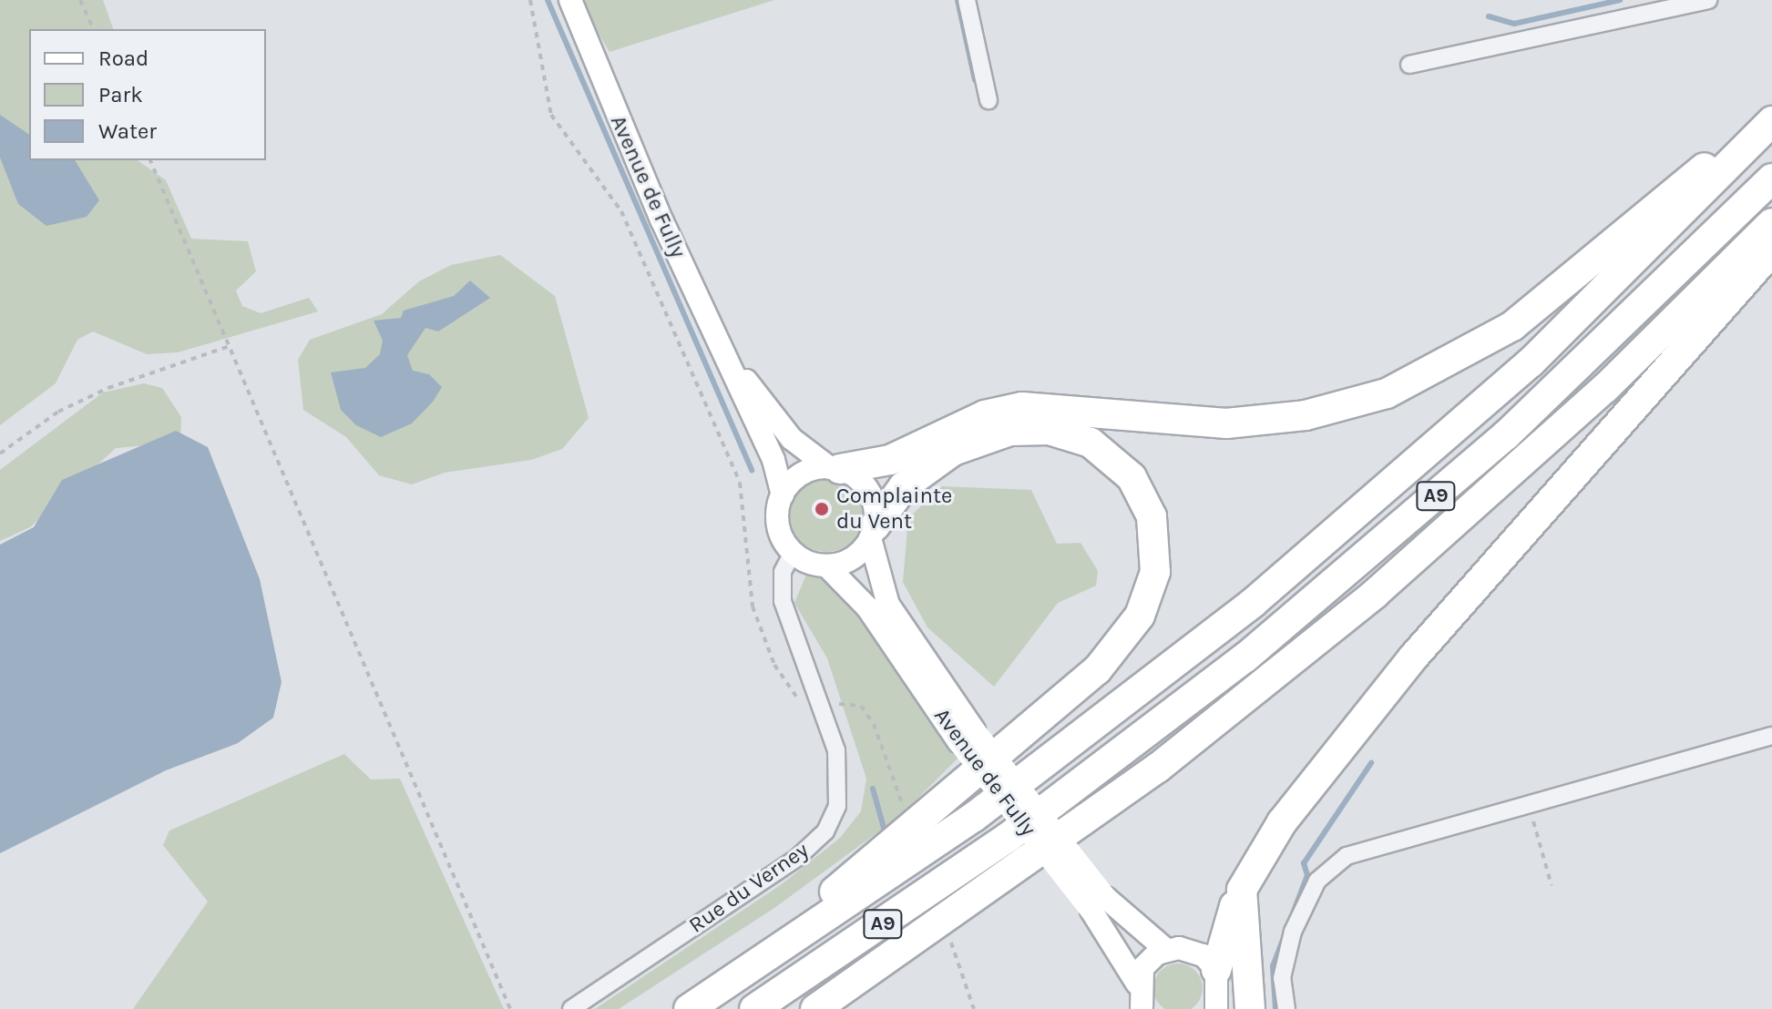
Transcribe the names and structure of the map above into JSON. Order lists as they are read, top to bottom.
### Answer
{
  "streets": {
    "highway": ["A9"],
    "main road": ["Avenue de Fully"],
    "street": ["Rue du Verney"]
  },
  "crossings": [
    ["Avenue de Fully", "Rue du Verney"]
  ],
  "places": ["Complainte du Vent"],
  "legend": ["Road", "Park", "Water"]
}
